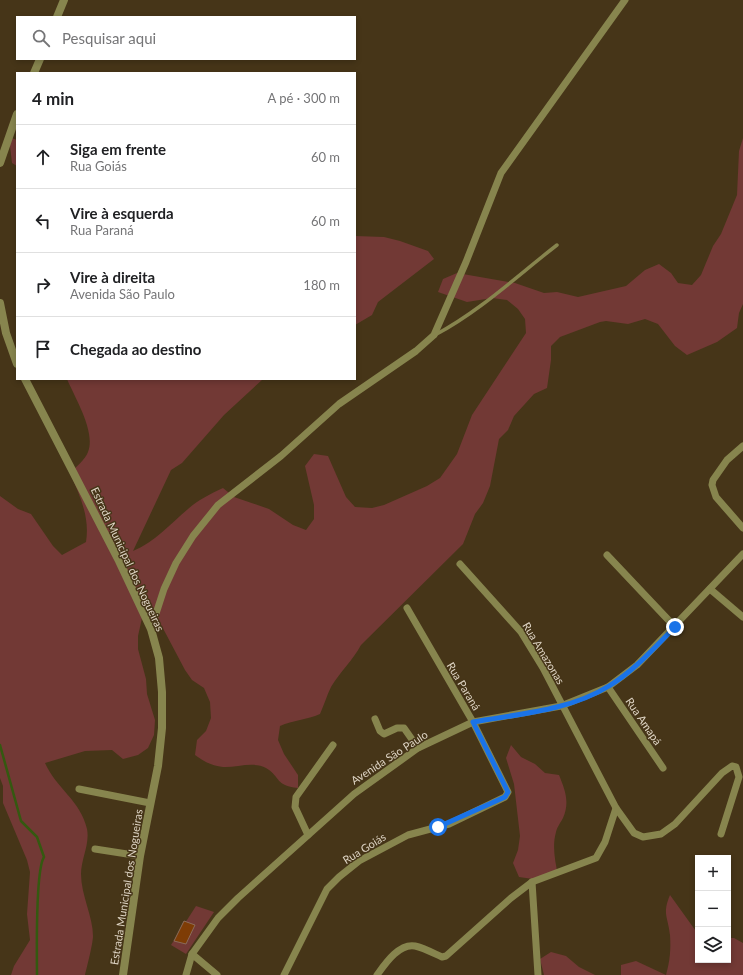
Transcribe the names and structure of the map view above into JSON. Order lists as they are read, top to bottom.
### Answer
{
  "streets": {
    "street": [
      "Estrada Municipal dos Nogueiras",
      "Rua Amazonas",
      "Rua Paraná",
      "Rua Amapá",
      "Avenida São Paulo",
      "Rua Goiás"
    ]
  },
  "crossings": [
    ["Rua Amazonas", "Avenida São Paulo"],
    ["Rua Paraná", "Avenida São Paulo"],
    ["Rua Paraná", "Rua Goiás"],
    ["Rua Amapá", "Avenida São Paulo"]
  ],
  "page": {
    "search": "Pesquisar aqui",
    "heading": ["4 min", "A pé · 300 m"],
    "list": [
      ["Siga em frente", "Rua Goiás", "60 m"],
      ["Vire à esquerda", "Rua Paraná", "60 m"],
      ["Vire à direita", "Avenida São Paulo", "180 m"],
      "Chegada ao destino"
    ],
    "map_buttons": ["+", "−"]
  }
}
